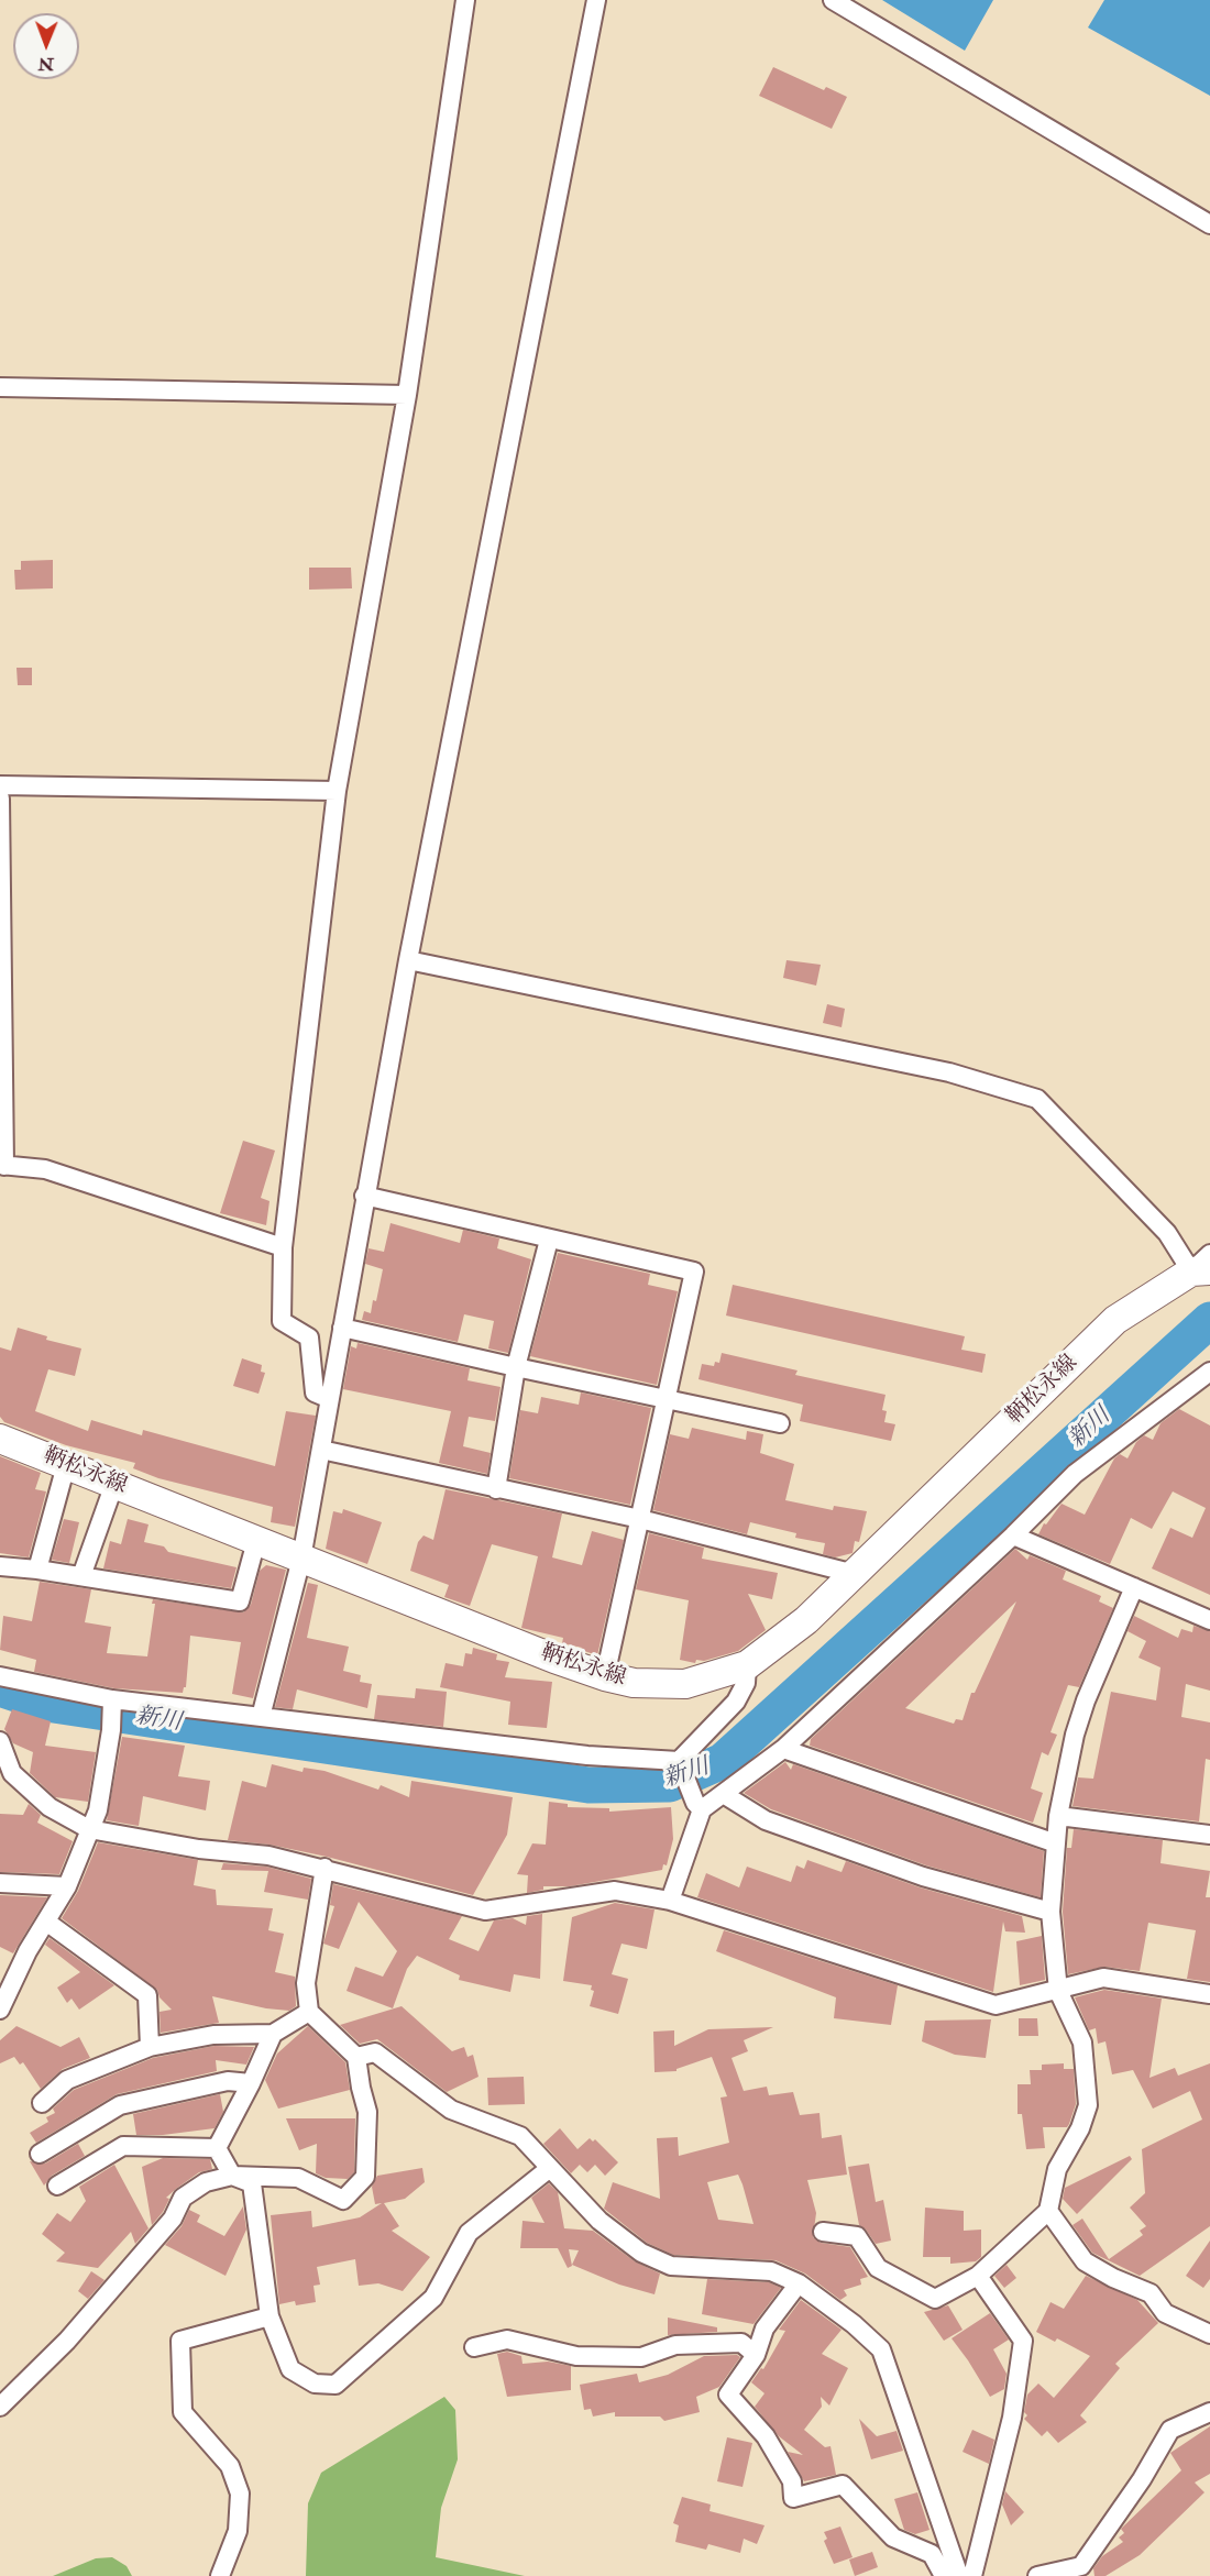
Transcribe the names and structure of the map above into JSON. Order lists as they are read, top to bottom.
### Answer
{
  "streets": {
    "main road": ["鞆松永線"]
  },
  "water": ["新川"],
  "north": "bottom"
}
